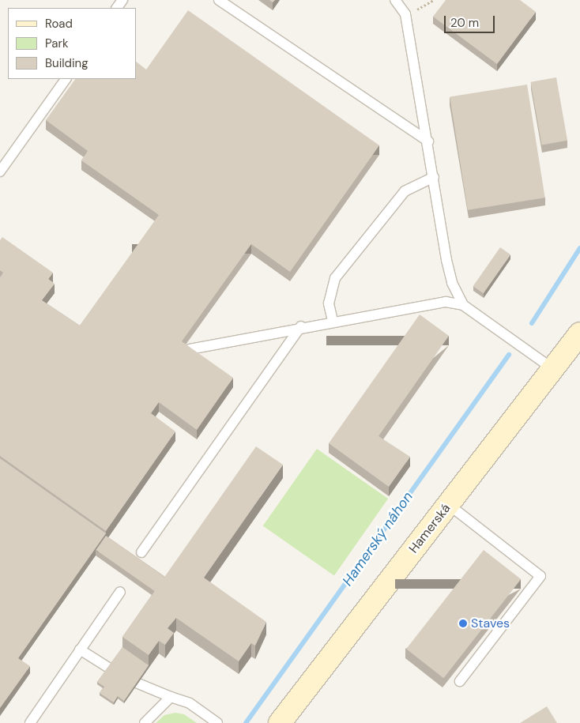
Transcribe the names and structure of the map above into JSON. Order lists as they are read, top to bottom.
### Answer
{
  "streets": {
    "street": ["Hamerská"]
  },
  "water": ["Hamerský náhon"],
  "places": ["Staves"],
  "legend": ["Road", "Park", "Building"],
  "scale_bar": "20 m"
}
